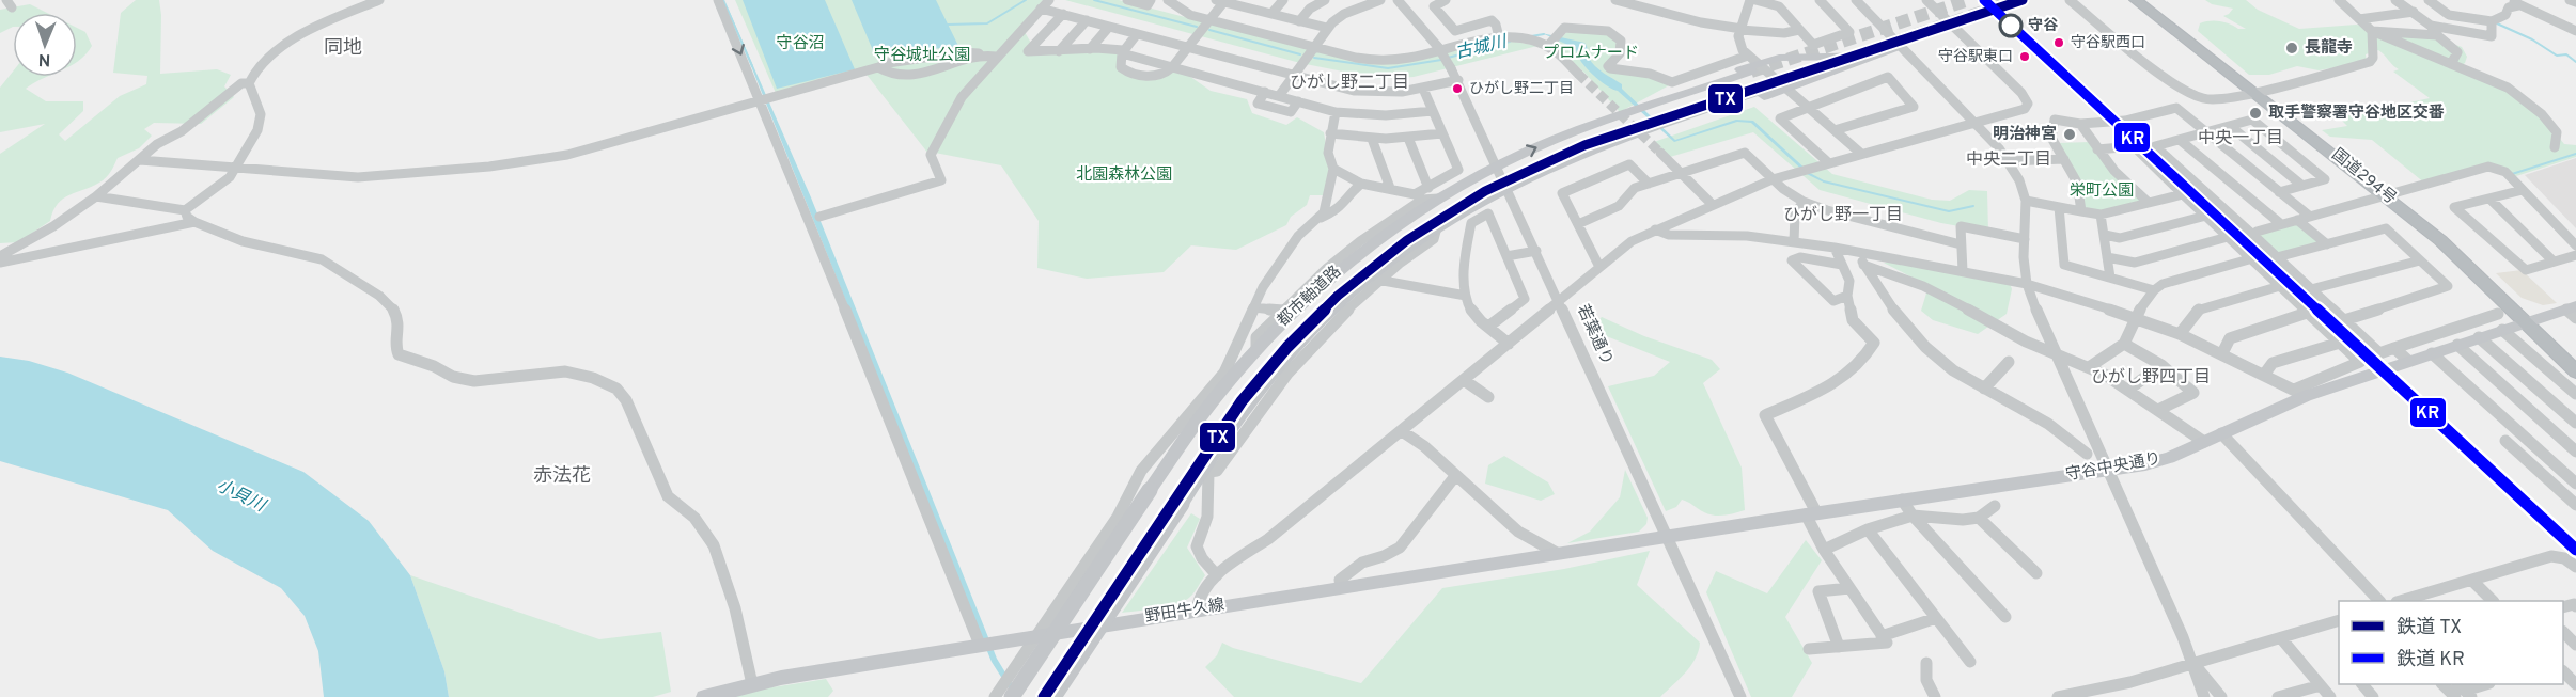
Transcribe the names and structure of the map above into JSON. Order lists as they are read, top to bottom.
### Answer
{
  "streets": {
    "highway": ["国道294号"],
    "main road": ["都市軸道路", "守谷中央通り", "野田牛久線"],
    "street": ["若葉通り"]
  },
  "crossings": [
    ["国道294号", "守谷中央通り"],
    ["都市軸道路", "若葉通り"],
    ["若葉通り", "守谷中央通り"],
    ["若葉通り", "野田牛久線"],
    ["守谷中央通り", "野田牛久線"]
  ],
  "districts": [
    "同地",
    "ひがし野二丁目",
    "中央一丁目",
    "中央二丁目",
    "ひがし野一丁目",
    "ひがし野四丁目",
    "赤法花"
  ],
  "water": ["古城川", "小貝川"],
  "parks": [
    "守谷沼",
    "プロムナード",
    "守谷城址公園",
    "北園森林公園",
    "栄町公園"
  ],
  "places": [
    "守谷",
    "守谷駅西口",
    "長龍寺",
    "守谷駅東口",
    "ひがし野二丁目",
    "取手警察署守谷地区交番",
    "明治神宮"
  ],
  "lines": ["rail line TX", "rail line KR"],
  "legend": ["鉄道 TX", "鉄道 KR"],
  "north": "bottom"
}
